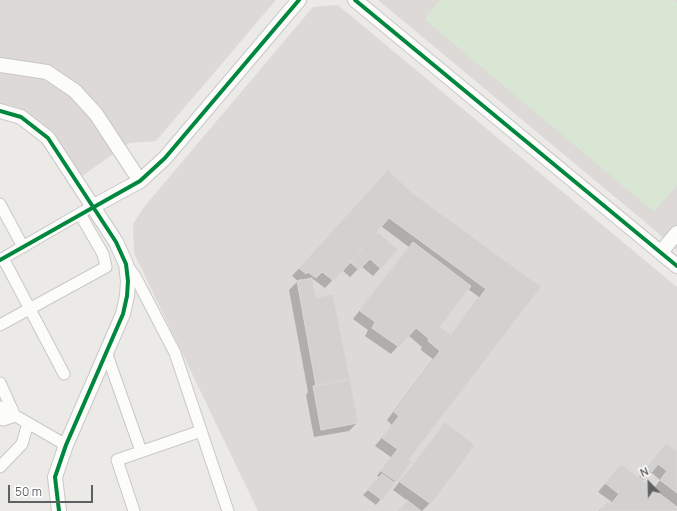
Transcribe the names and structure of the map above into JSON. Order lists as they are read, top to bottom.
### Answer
{
  "scale_bar": "50 m",
  "north": "top left"
}
